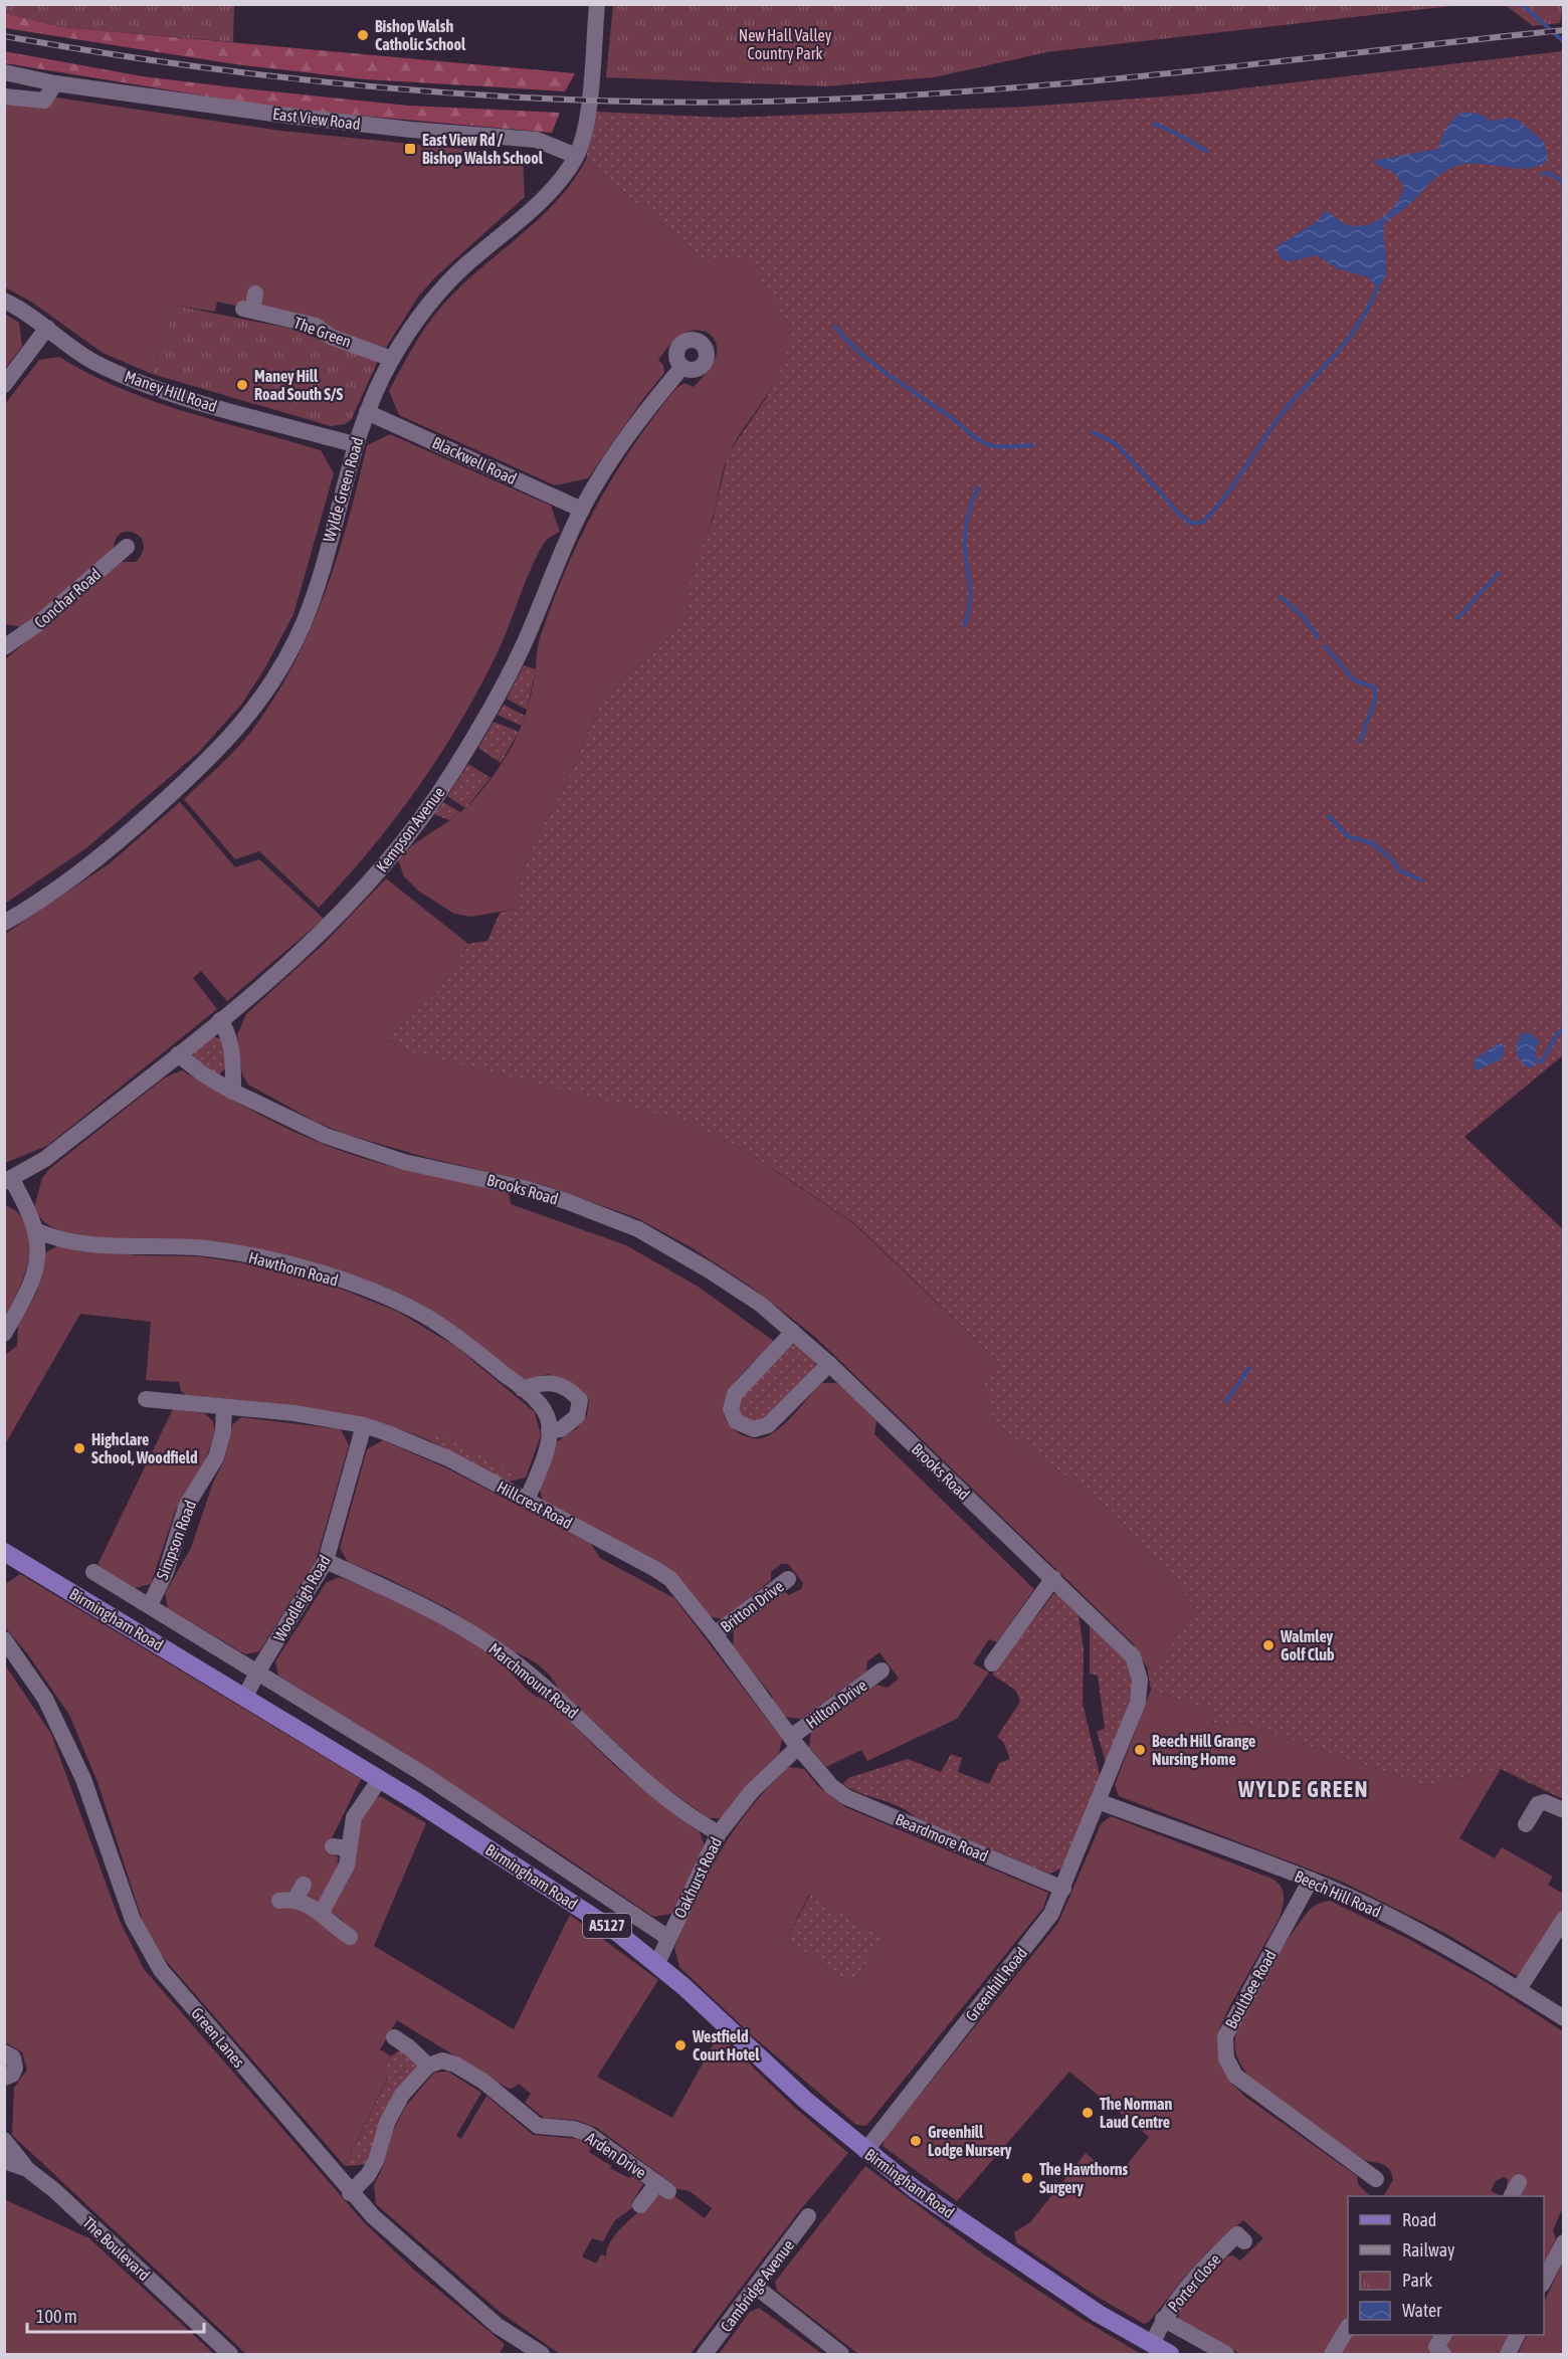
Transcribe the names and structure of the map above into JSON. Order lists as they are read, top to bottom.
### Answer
{
  "streets": {
    "main road": ["Birmingham Road", "A5127"],
    "street": [
      "East View Road",
      "The Green",
      "Maney Hill Road",
      "Blackwell Road",
      "Wylde Green Road",
      "Conchar Road",
      "Kempson Avenue",
      "Brooks Road",
      "Hawthorn Road",
      "Hillcrest Road",
      "Simpson Road",
      "Woodleigh Road",
      "Britton Drive",
      "Marchmount Road",
      "Hilton Drive",
      "Beardmore Road",
      "Oakhurst Road",
      "Beech Hill Road",
      "Greenhill Road",
      "Boultbee Road",
      "Green Lanes",
      "Arden Drive",
      "The Boulevard",
      "Porter Close",
      "Cambridge Avenue"
    ]
  },
  "crossings": [
    ["East View Road", "Wylde Green Road"],
    ["The Green", "Wylde Green Road"],
    ["Maney Hill Road", "Wylde Green Road"],
    ["Blackwell Road", "Wylde Green Road"],
    ["Blackwell Road", "Kempson Avenue"],
    ["Kempson Avenue", "Brooks Road"],
    ["Brooks Road", "Beech Hill Road"],
    ["Brooks Road", "Greenhill Road"],
    ["Hillcrest Road", "Simpson Road"],
    ["Hillcrest Road", "Woodleigh Road"],
    ["Hillcrest Road", "Britton Drive"],
    ["Hillcrest Road", "Hilton Drive"],
    ["Hillcrest Road", "Beardmore Road"],
    ["Hillcrest Road", "Oakhurst Road"],
    ["Simpson Road", "Birmingham Road"],
    ["Woodleigh Road", "Birmingham Road"],
    ["Woodleigh Road", "Marchmount Road"],
    ["Birmingham Road", "Oakhurst Road"],
    ["Birmingham Road", "Greenhill Road"],
    ["Birmingham Road", "Porter Close"],
    ["Marchmount Road", "Oakhurst Road"],
    ["Hilton Drive", "Oakhurst Road"],
    ["Beardmore Road", "Greenhill Road"],
    ["Beech Hill Road", "Greenhill Road"],
    ["Beech Hill Road", "Boultbee Road"]
  ],
  "districts": ["WYLDE GREEN"],
  "parks": ["New Hall Valley Country Park"],
  "places": {
    "other": [
      "Bishop Walsh Catholic School",
      "Maney Hill Road South S/S",
      "Highclare School, Woodfield",
      "Walmley Golf Club",
      "Beech Hill Grange Nursing Home",
      "Westfield Court Hotel",
      "The Norman Laud Centre",
      "Greenhill Lodge Nursery",
      "The Hawthorns Surgery"
    ],
    "transit": ["East View Rd / Bishop Walsh School"]
  },
  "legend": [
    "Road",
    "Railway",
    "Park",
    "Water"
  ],
  "scale_bar": "100 m"
}
